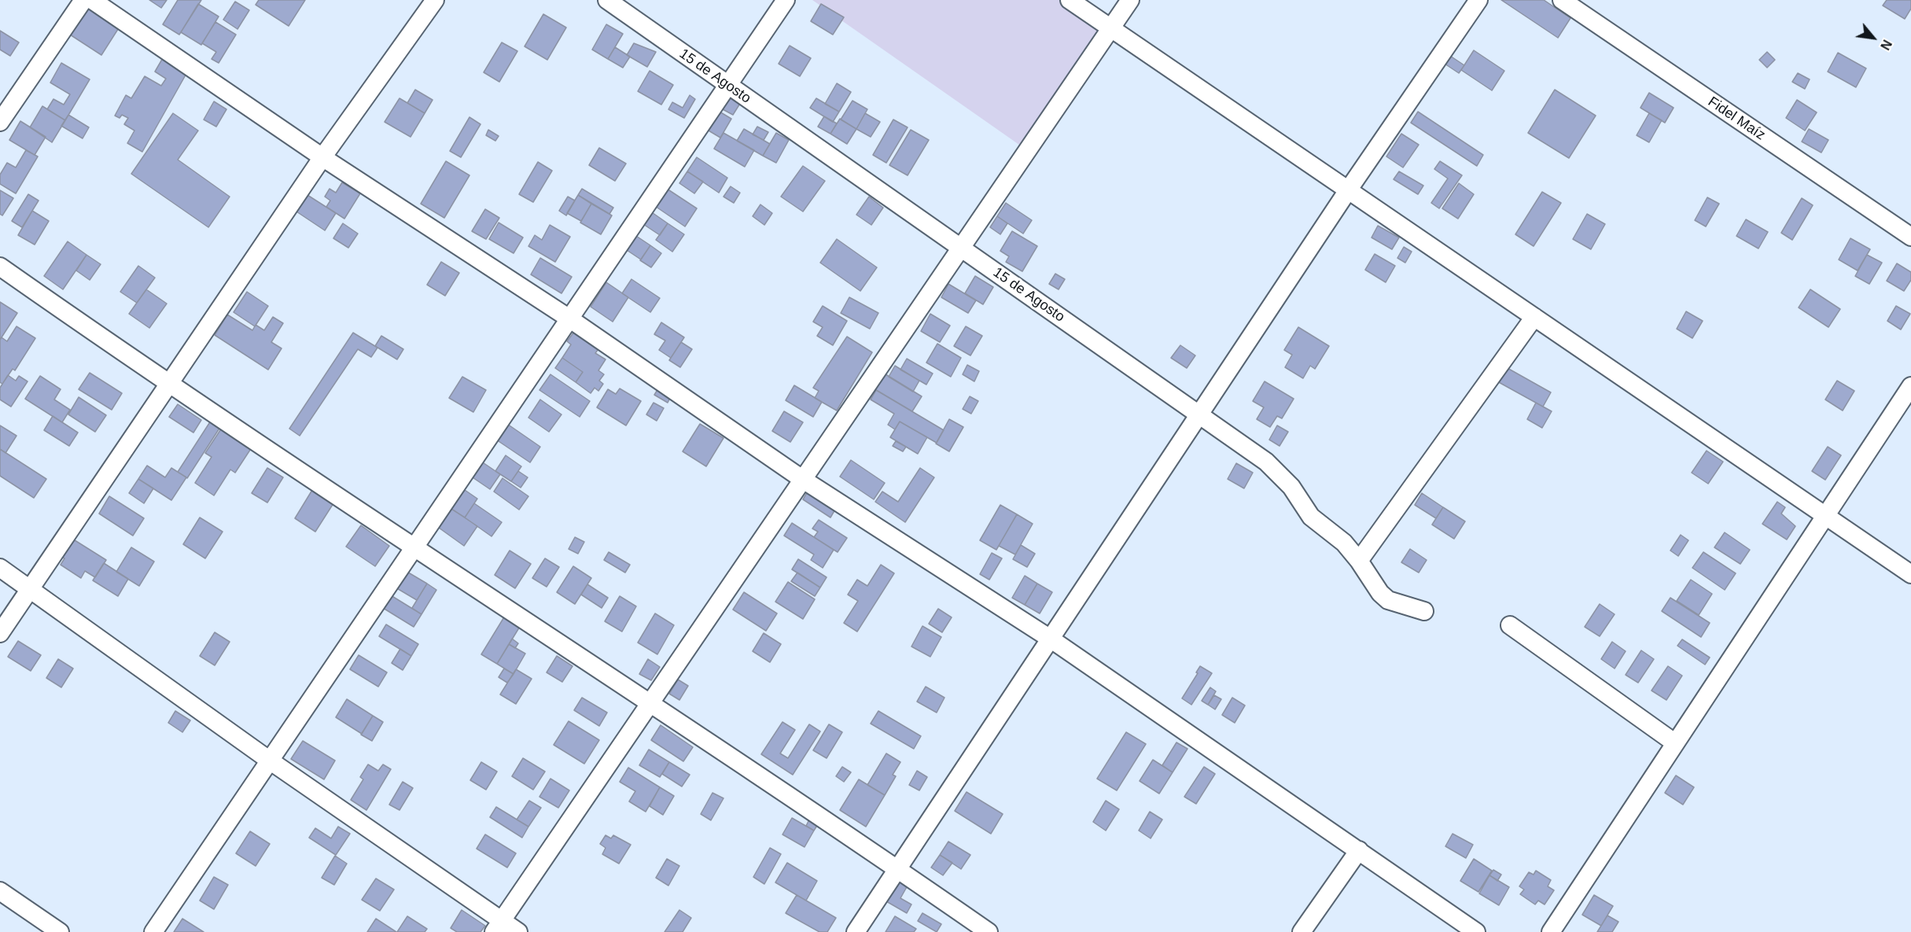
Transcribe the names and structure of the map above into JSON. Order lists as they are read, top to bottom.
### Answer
{
  "streets": {
    "street": ["15 de Agosto", "Fidel Maíz"]
  },
  "north": "bottom right"
}
